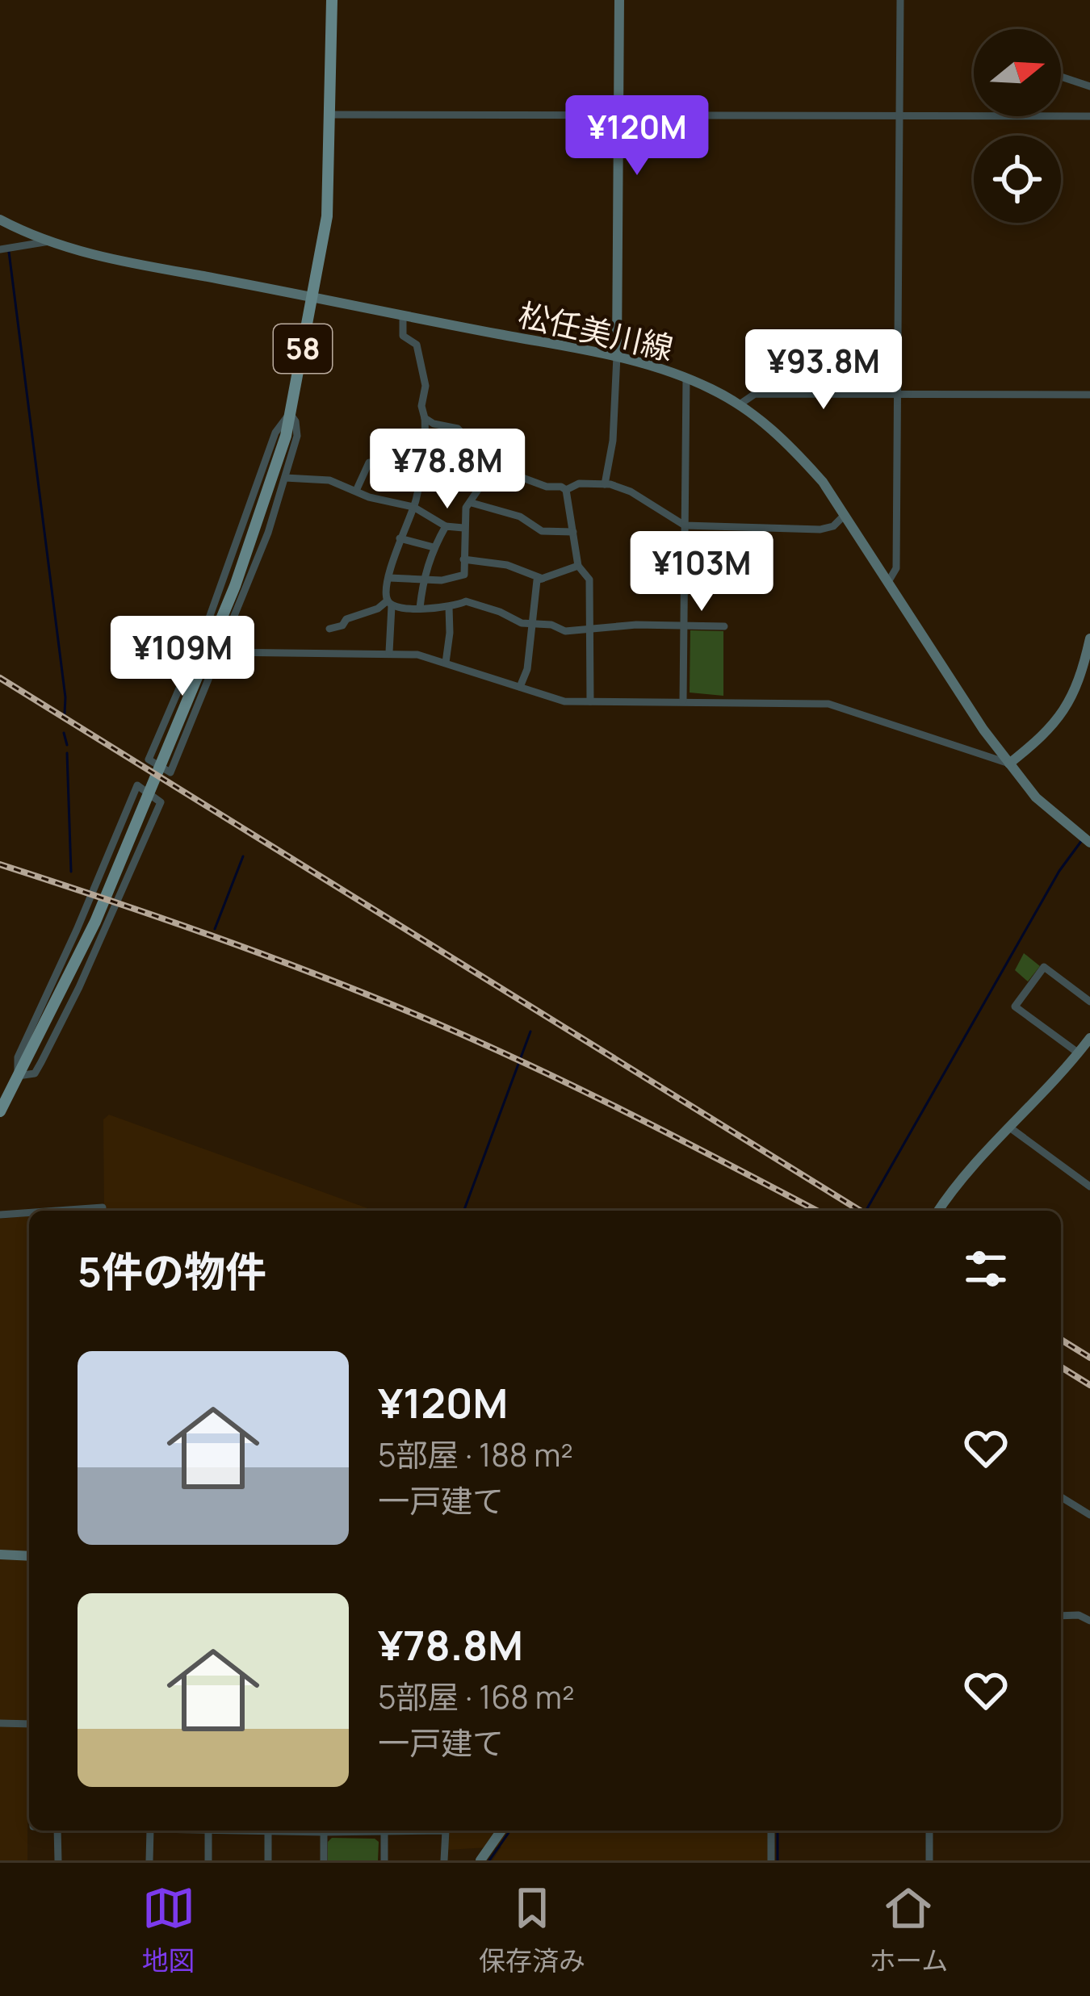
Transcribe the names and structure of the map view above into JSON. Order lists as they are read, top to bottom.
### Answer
{
  "streets": {
    "main road": ["松任美川線", "58"]
  },
  "crossings": [
    ["松任美川線", "58"]
  ],
  "north": "right",
  "page": {
    "price": [
      "¥120M",
      "¥93.8M",
      "¥78.8M",
      "¥103M",
      "¥109M"
    ],
    "heading": "5件の物件",
    "list": [
      {
        "name": "¥120M",
        "note": "5部屋 · 188 m² · 一戸建て"
      },
      {
        "name": "¥78.8M",
        "note": "5部屋 · 168 m² · 一戸建て"
      }
    ],
    "tabs": ["地図", "保存済み", "ホーム"]
  }
}
